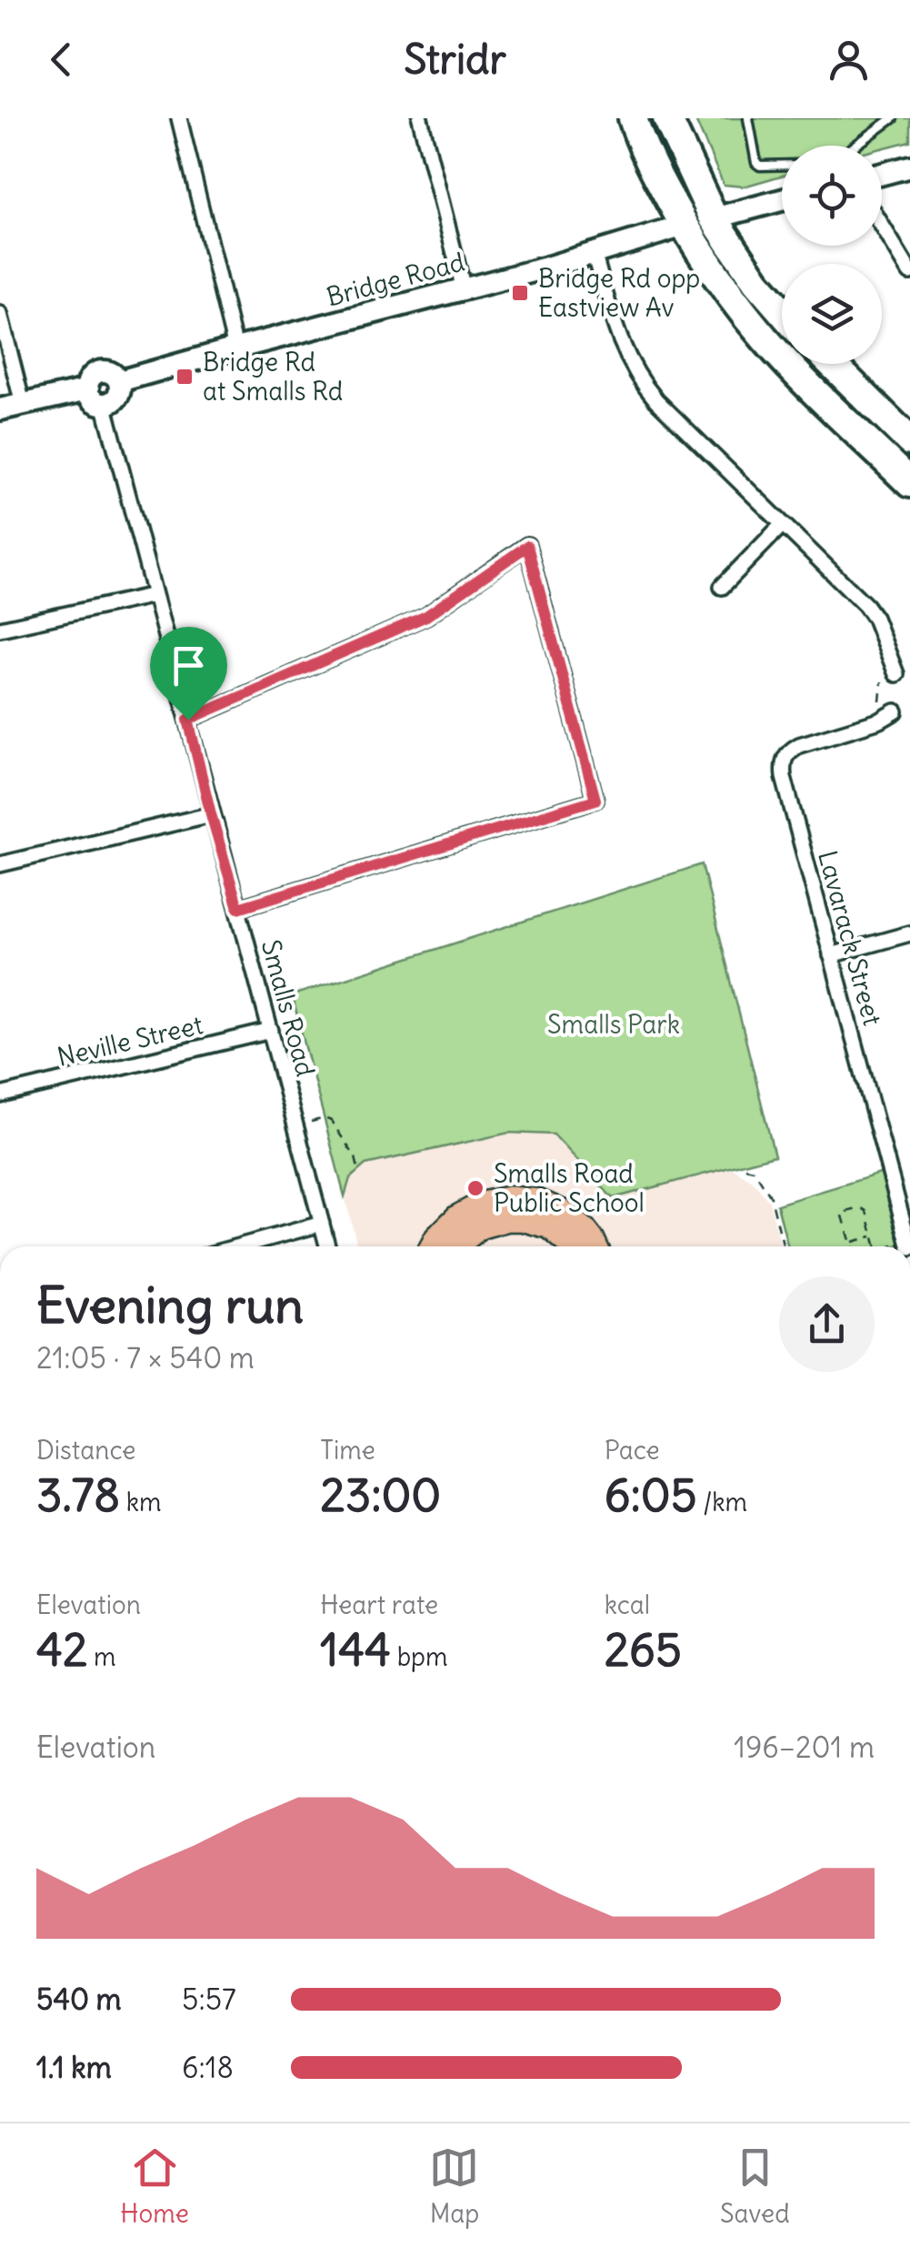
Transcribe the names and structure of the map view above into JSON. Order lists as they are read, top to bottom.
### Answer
{
  "streets": {
    "street": [
      "Bridge Road",
      "Lavarack Street",
      "Smalls Road",
      "Neville Street"
    ]
  },
  "crossings": [
    ["Bridge Road", "Smalls Road"],
    ["Smalls Road", "Neville Street"]
  ],
  "parks": ["Smalls Park"],
  "places": {
    "transit": ["Bridge Rd opp Eastview Av", "Bridge Rd at Smalls Rd"],
    "other": ["Smalls Road Public School"]
  },
  "page": {
    "header": "Stridr",
    "heading": ["Evening run", "21:05 · 7 × 540 m"],
    "stats": [
      ["Distance", "3.78 km"],
      ["Time", "23:00"],
      ["Pace", "6:05 /km"],
      ["Elevation", "42 m"],
      ["Heart rate", "144 bpm"],
      ["kcal", "265"]
    ],
    "chart": ["Elevation", "196–201 m"],
    "list": [
      {
        "name": "540 m",
        "note": "5:57"
      },
      {
        "name": "1.1 km",
        "note": "6:18"
      }
    ],
    "tabs": ["Home", "Map", "Saved"]
  }
}
